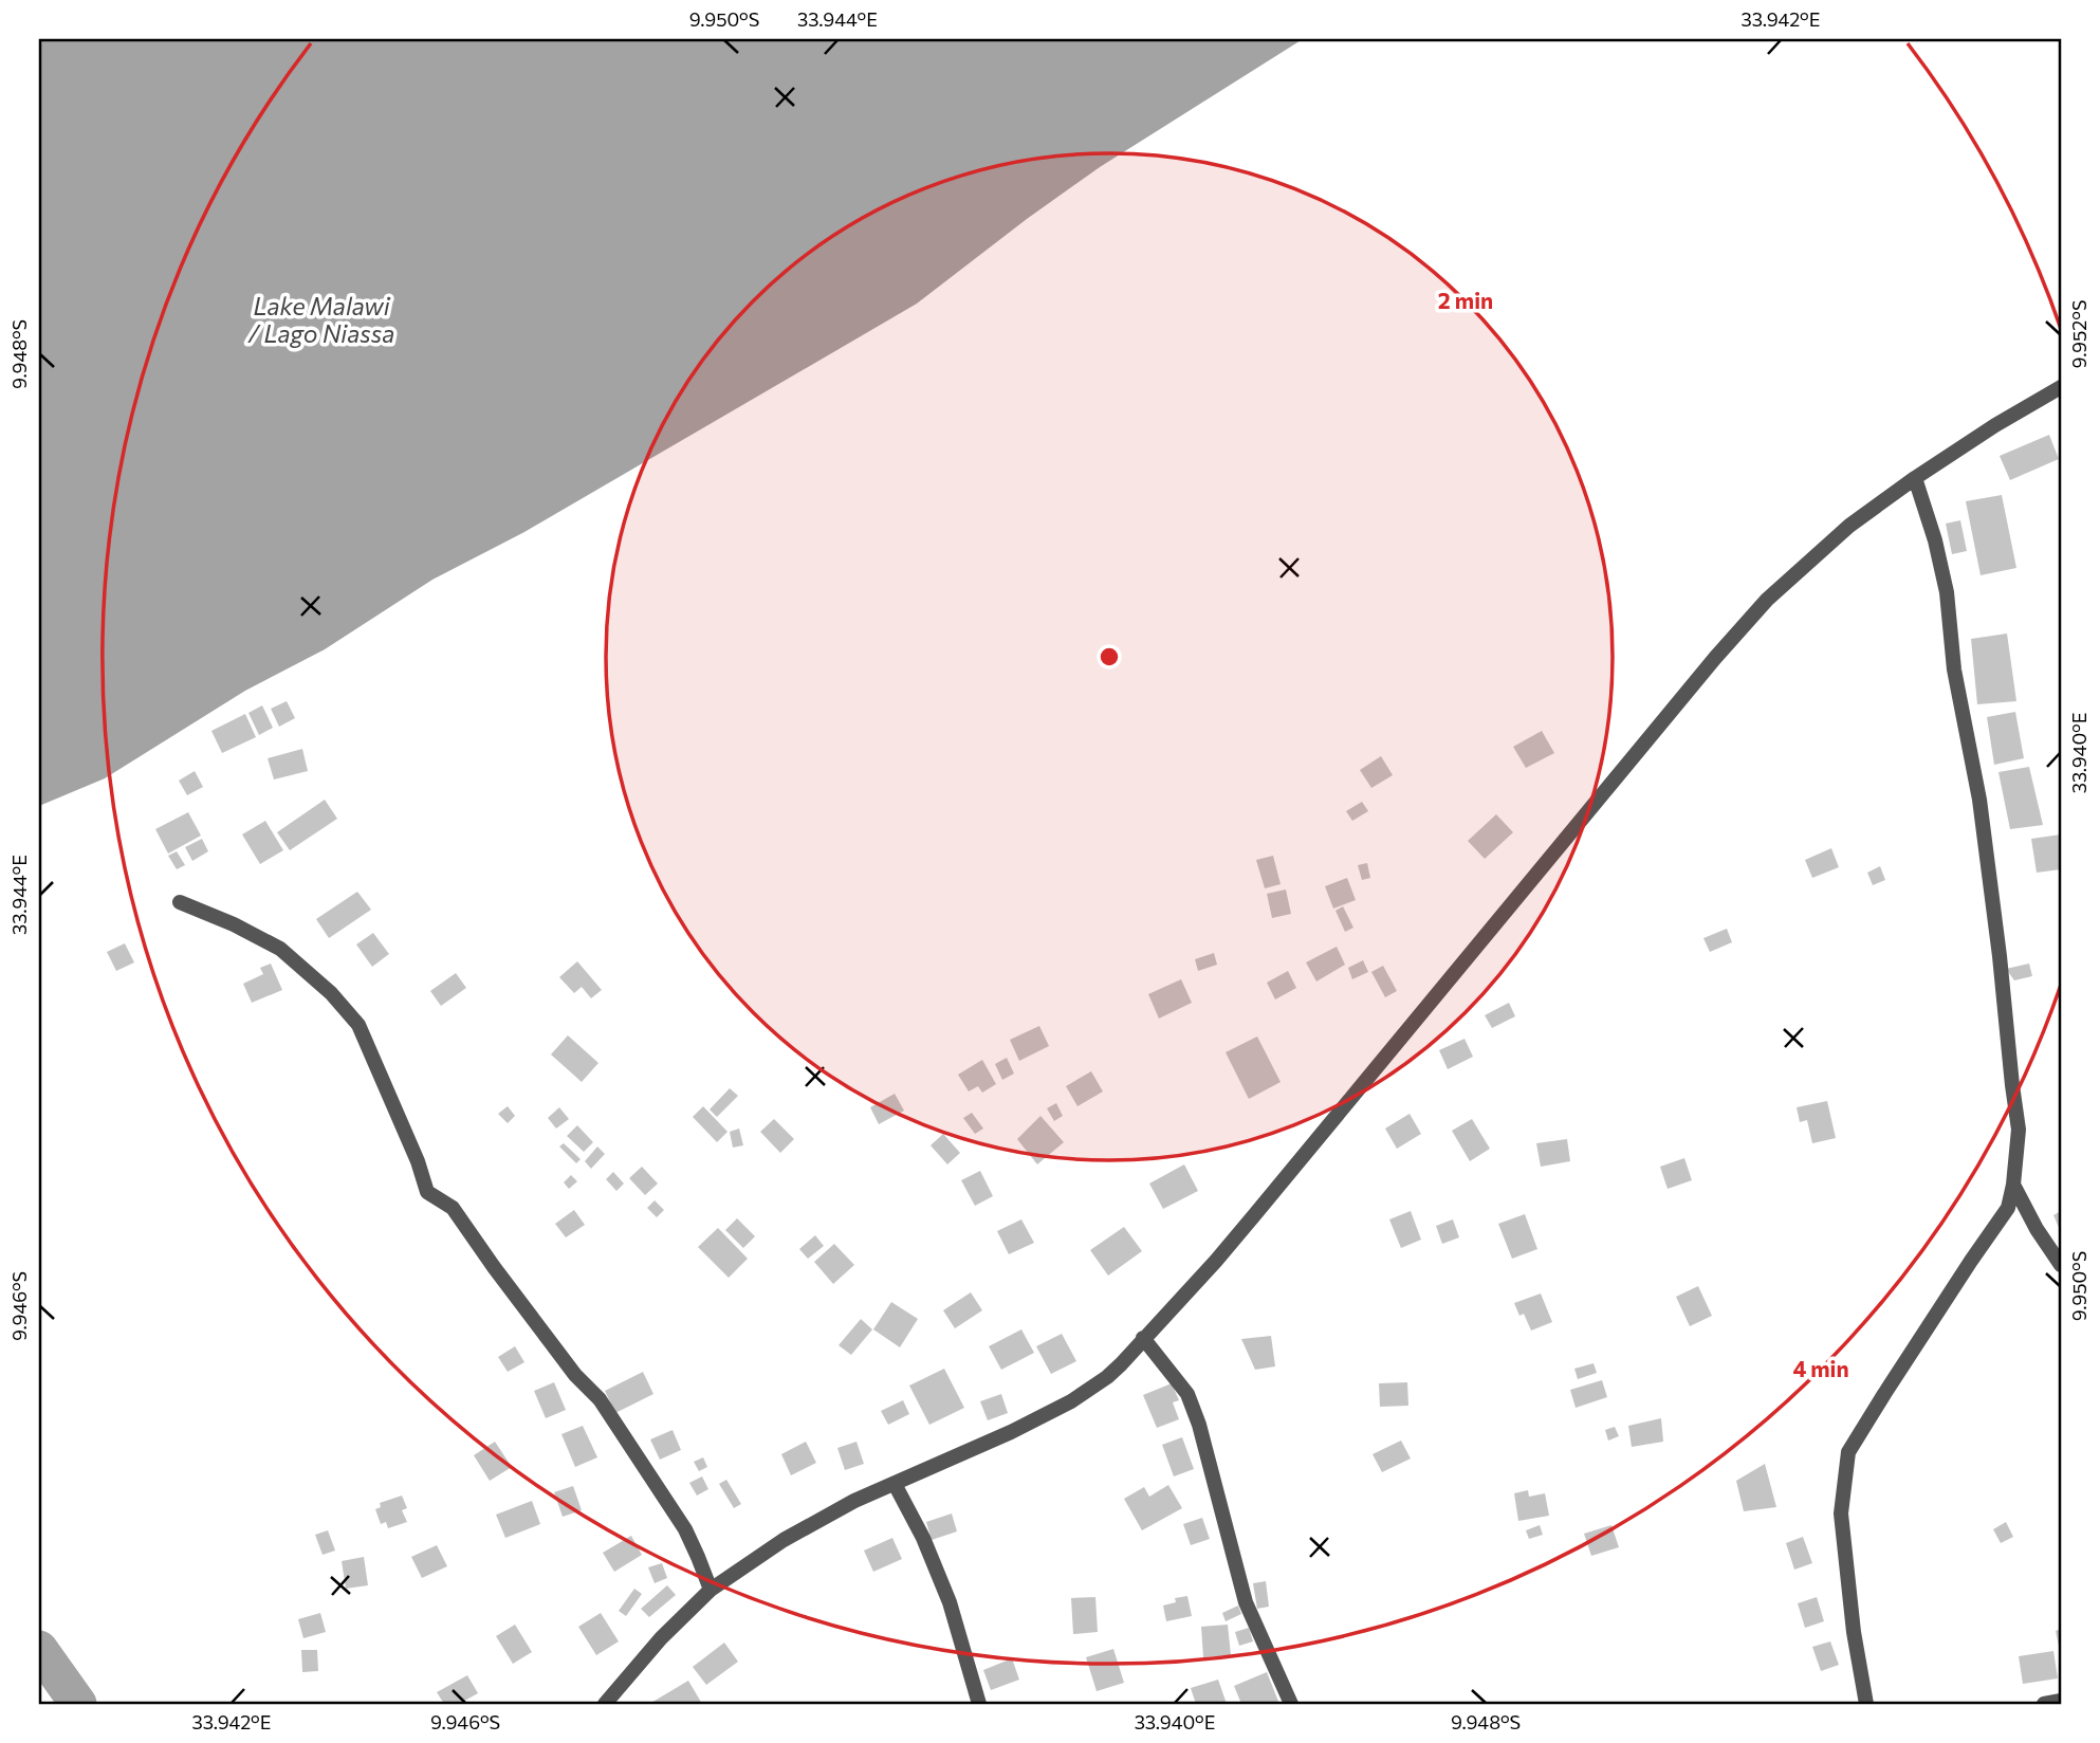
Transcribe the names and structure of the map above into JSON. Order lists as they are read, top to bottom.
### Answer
{
  "water": ["Lake Malawi / Lago Niassa"],
  "coordinates": [
    "9.950°S",
    "33.944°E",
    "33.942°E",
    "9.952°S",
    "9.948°S",
    "33.940°E",
    "9.946°S"
  ],
  "rings": ["2 min", "4 min"]
}
